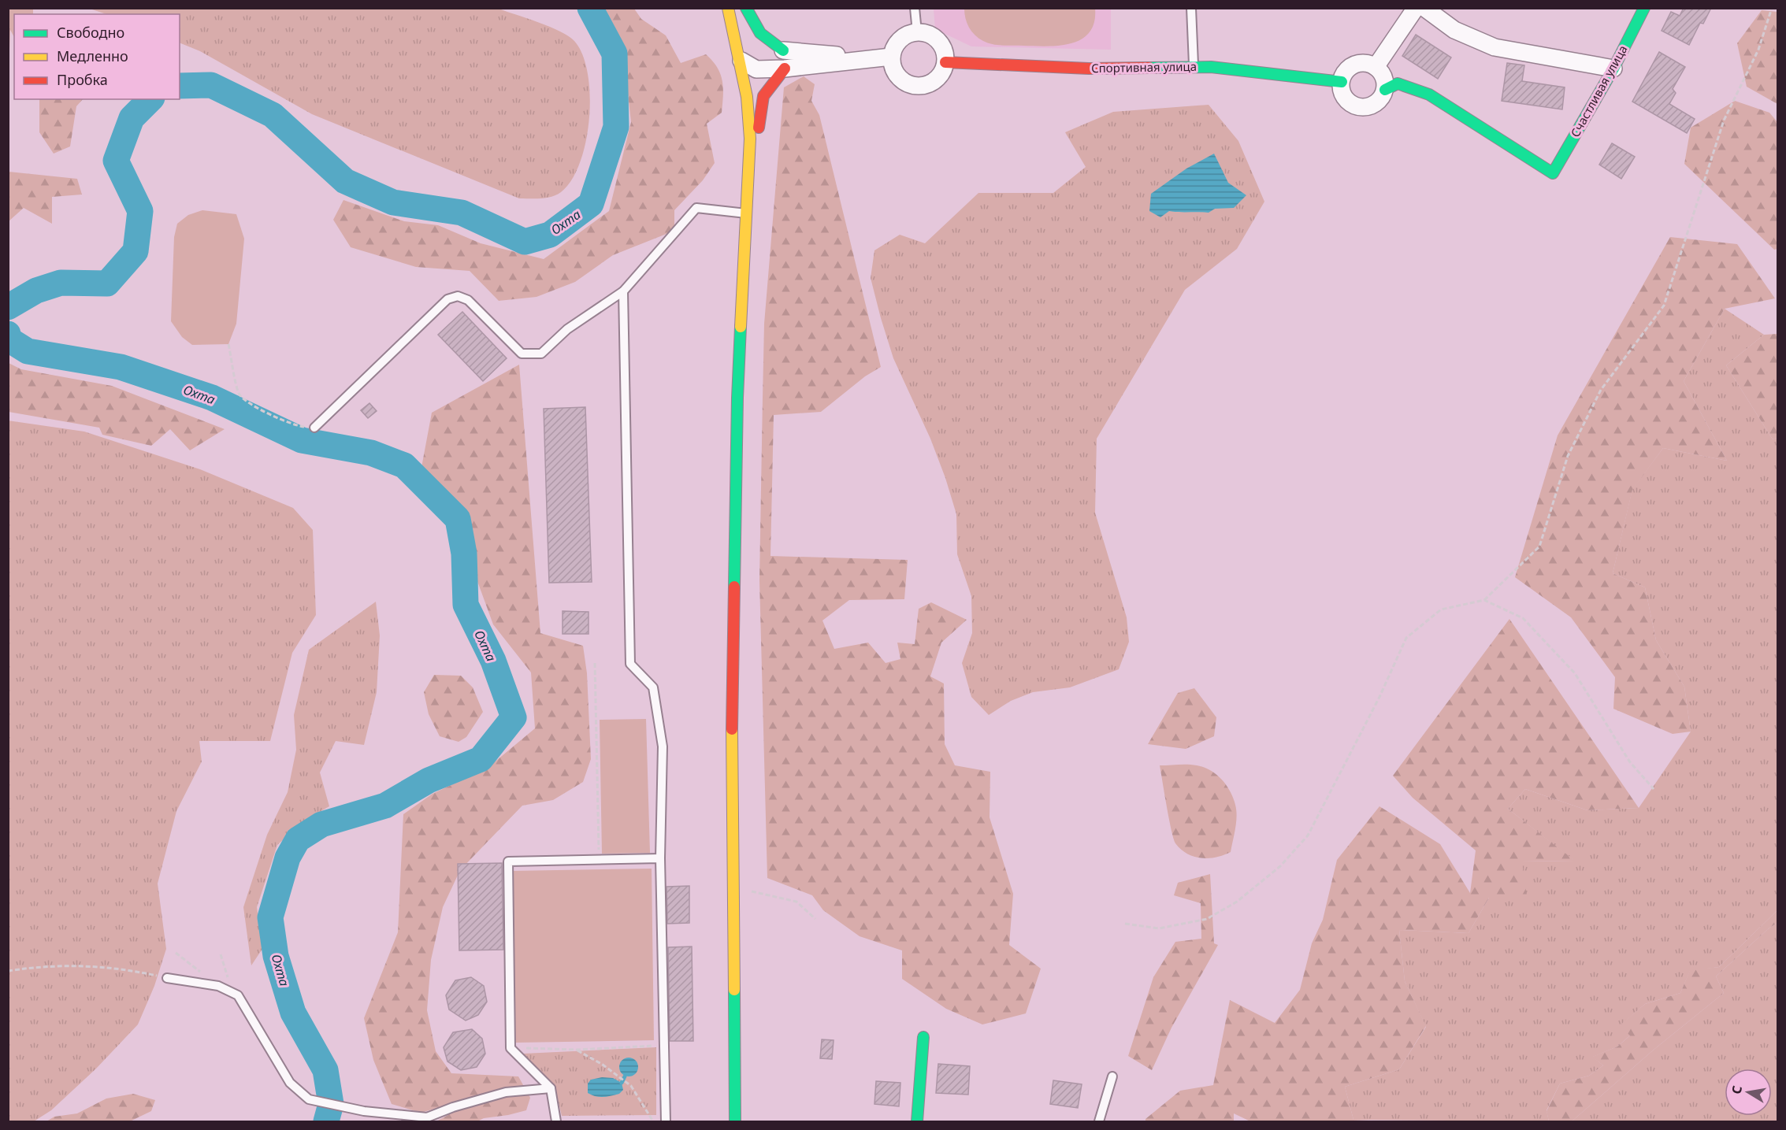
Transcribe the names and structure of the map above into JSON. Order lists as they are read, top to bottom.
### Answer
{
  "streets": {
    "main road": ["Спортивная улица", "Счастливая улица"]
  },
  "crossings": [
    ["Спортивная улица", "Счастливая улица"]
  ],
  "water": ["Охта"],
  "legend": ["Свободно", "Медленно", "Пробка"],
  "north": "left"
}
